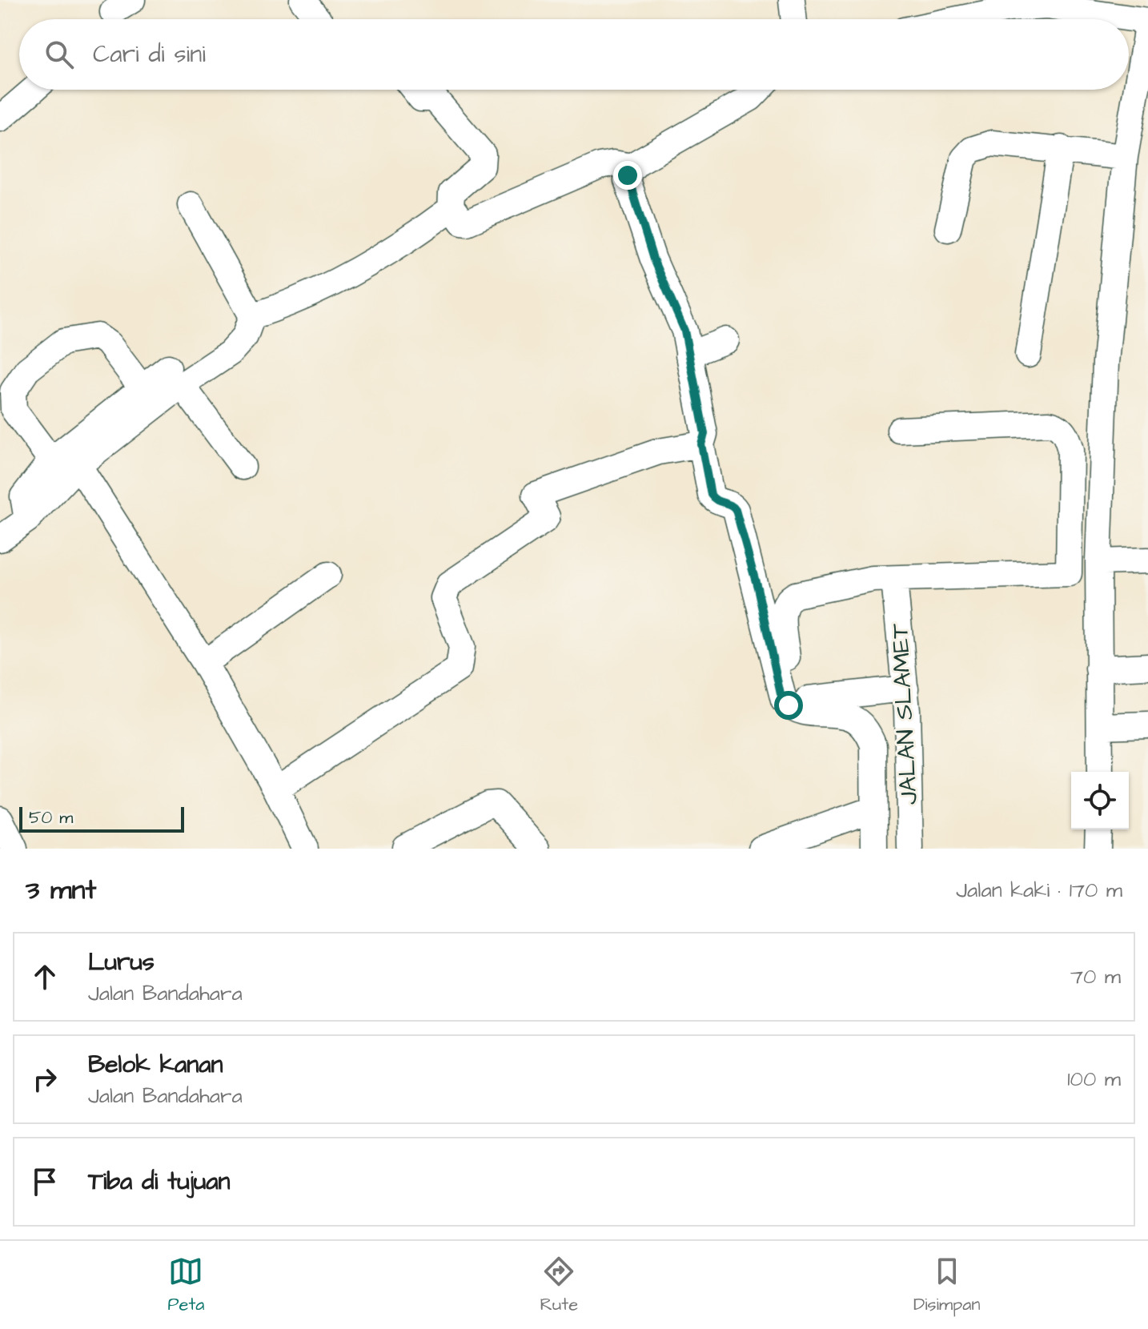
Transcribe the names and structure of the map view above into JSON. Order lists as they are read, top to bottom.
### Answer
{
  "streets": {
    "street": ["JALAN SLAMET"]
  },
  "scale_bar": "50 m",
  "page": {
    "search": "Cari di sini",
    "scale": "50 m",
    "heading": ["3 mnt", "Jalan kaki · 170 m"],
    "list": [
      ["Lurus", "Jalan Bandahara", "70 m"],
      ["Belok kanan", "Jalan Bandahara", "100 m"],
      "Tiba di tujuan"
    ],
    "nav": ["Peta", "Rute", "Disimpan"]
  }
}
